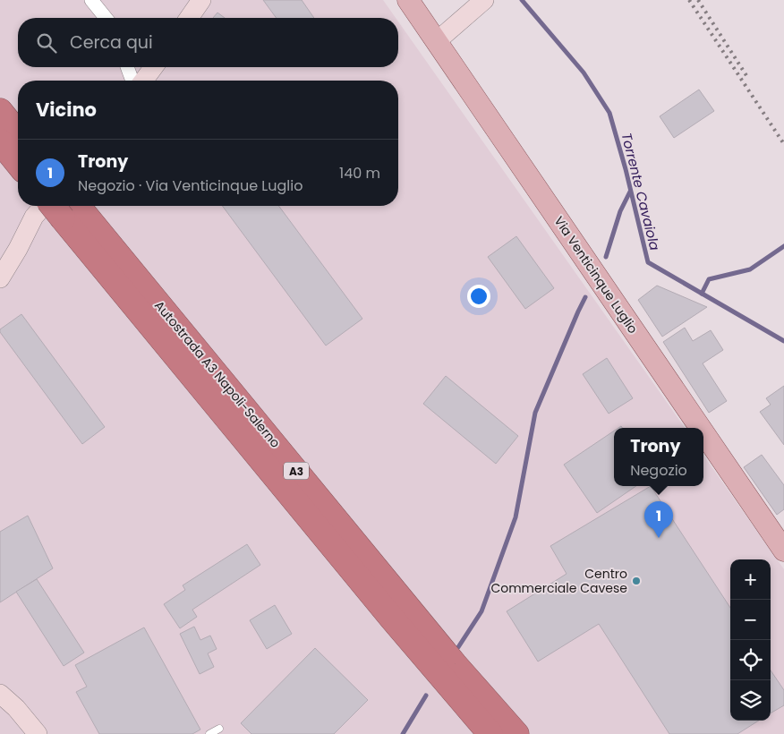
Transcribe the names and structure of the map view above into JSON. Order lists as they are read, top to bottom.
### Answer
{
  "streets": {
    "highway": ["Autostrada A3 Napoli-Salerno", "A3"],
    "main road": ["Via Venticinque Luglio"]
  },
  "water": ["Torrente Cavaiola"],
  "places": ["Centro Commerciale Cavese"],
  "page": {
    "search": "Cerca qui",
    "heading": "Vicino",
    "list": [
      {
        "mark": "1",
        "name": "Trony",
        "note": "Negozio · Via Venticinque Luglio",
        "value": "140 m"
      }
    ],
    "popup": ["Trony", "Negozio"],
    "pins": "1",
    "map_buttons": ["+", "−"]
  }
}
